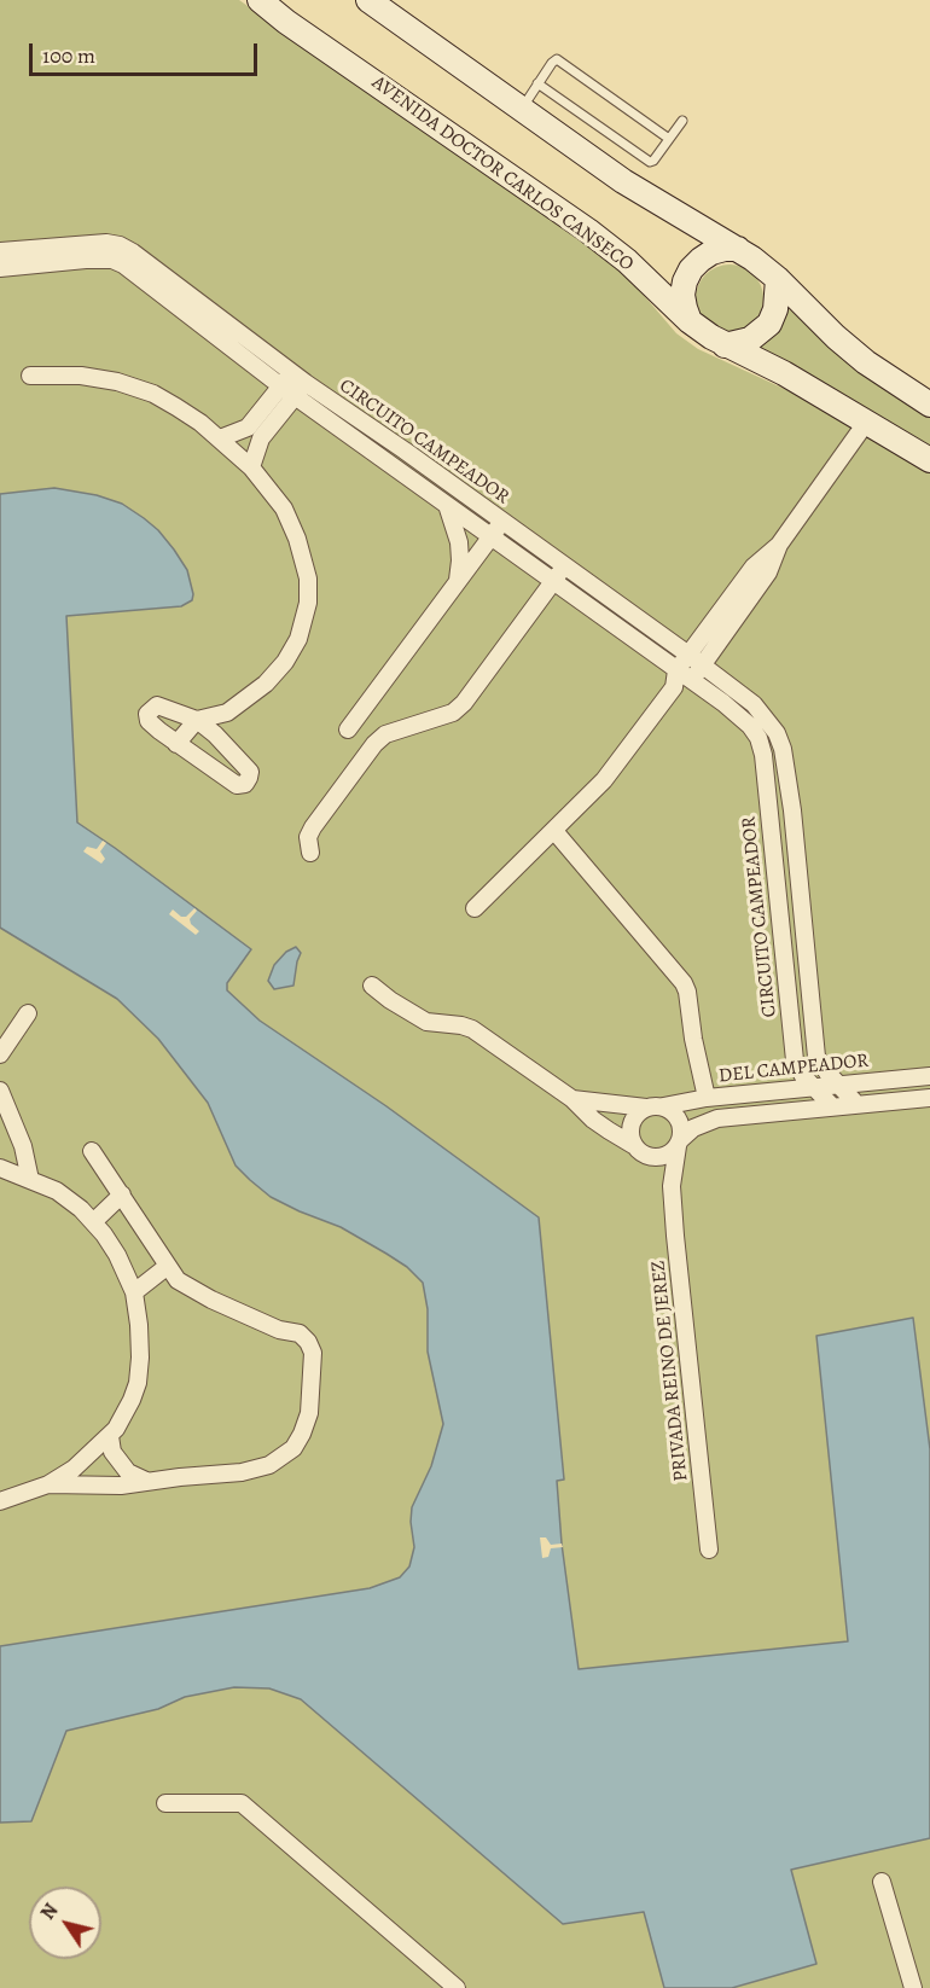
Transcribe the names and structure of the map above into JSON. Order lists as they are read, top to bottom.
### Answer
{
  "streets": {
    "main road": ["AVENIDA DOCTOR CARLOS CANSECO"],
    "street": ["CIRCUITO CAMPEADOR", "DEL CAMPEADOR", "PRIVADA REINO DE JEREZ"]
  },
  "crossings": [
    ["CIRCUITO CAMPEADOR", "DEL CAMPEADOR"],
    ["DEL CAMPEADOR", "PRIVADA REINO DE JEREZ"]
  ],
  "scale_bar": "100 m",
  "north": "top left"
}
